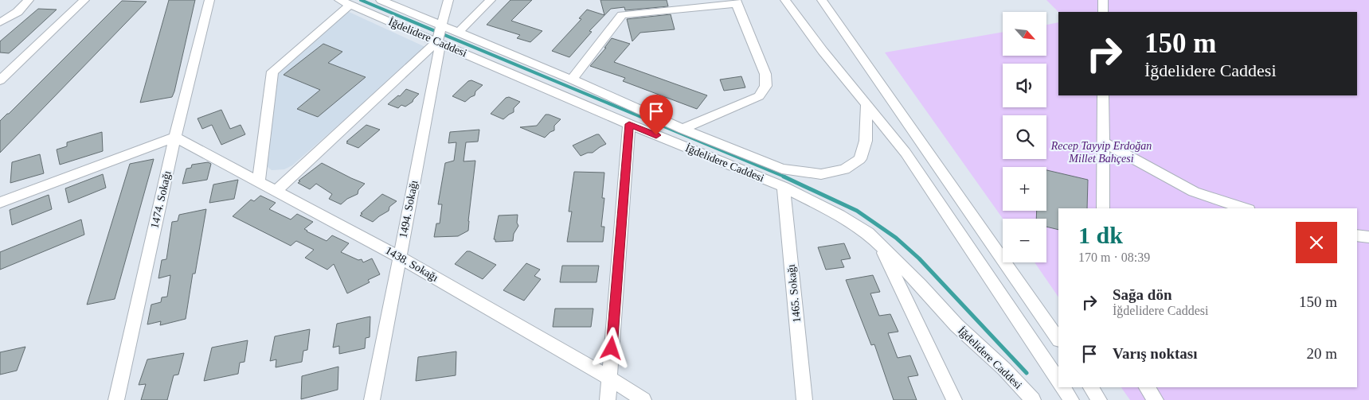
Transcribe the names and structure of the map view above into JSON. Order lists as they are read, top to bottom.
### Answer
{
  "streets": {
    "street": [
      "İğdelidere Caddesi",
      "1474. Sokağı",
      "1494. Sokağı",
      "1438. Sokağı",
      "1465. Sokağı"
    ]
  },
  "crossings": [
    ["İğdelidere Caddesi", "1494. Sokağı"],
    ["İğdelidere Caddesi", "1465. Sokağı"],
    ["1474. Sokağı", "1438. Sokağı"],
    ["1494. Sokağı", "1438. Sokağı"]
  ],
  "parks": ["Recep Tayyip Erdoğan Millet Bahçesi"],
  "north": "bottom right",
  "page": {
    "map_buttons": ["+", "−"],
    "turn": ["150 m", "İğdelidere Caddesi"],
    "heading": ["1 dk", "170 m · 08:39"],
    "list": [
      {
        "name": "Sağa dön",
        "note": "İğdelidere Caddesi",
        "value": "150 m"
      },
      {
        "name": "Varış noktası",
        "value": "20 m"
      }
    ]
  }
}
